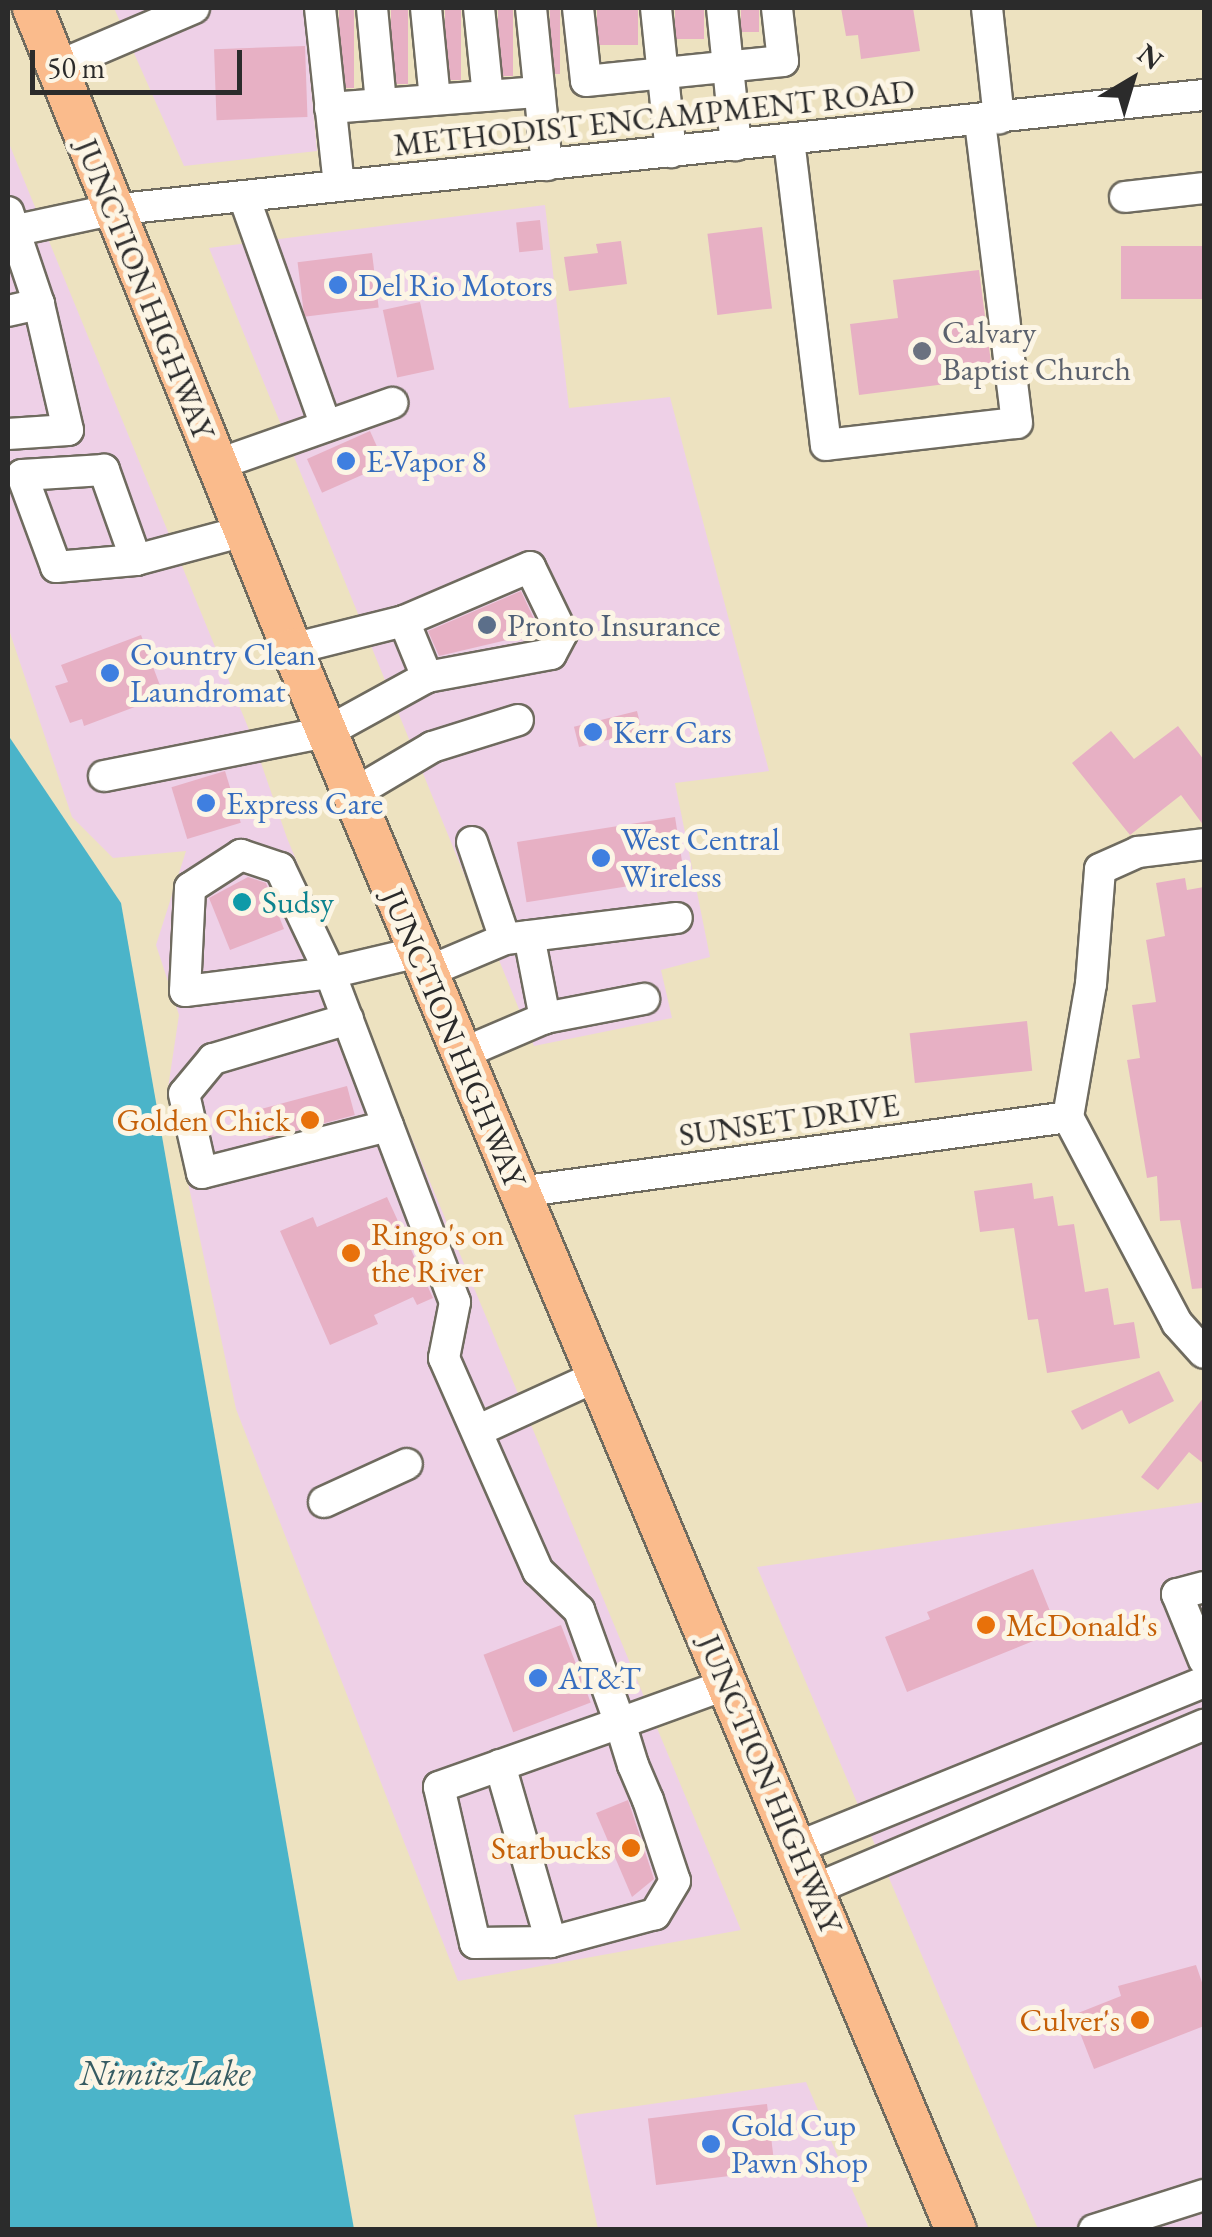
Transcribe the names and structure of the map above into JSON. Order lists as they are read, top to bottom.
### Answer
{
  "streets": {
    "main road": ["JUNCTION HIGHWAY"],
    "street": ["METHODIST ENCAMPMENT ROAD", "SUNSET DRIVE"]
  },
  "crossings": [
    ["METHODIST ENCAMPMENT ROAD", "JUNCTION HIGHWAY"],
    ["JUNCTION HIGHWAY", "SUNSET DRIVE"]
  ],
  "water": ["Nimitz Lake"],
  "places": [
    "Del Rio Motors",
    "Calvary Baptist Church",
    "E-Vapor 8",
    "Pronto Insurance",
    "Country Clean Laundromat",
    "Kerr Cars",
    "Express Care",
    "West Central Wireless",
    "Sudsy",
    "Golden Chick",
    "Ringo's on the River",
    "McDonald's",
    "AT&T",
    "Starbucks",
    "Culver's",
    "Gold Cup Pawn Shop"
  ],
  "scale_bar": "50 m",
  "north": "top right"
}
